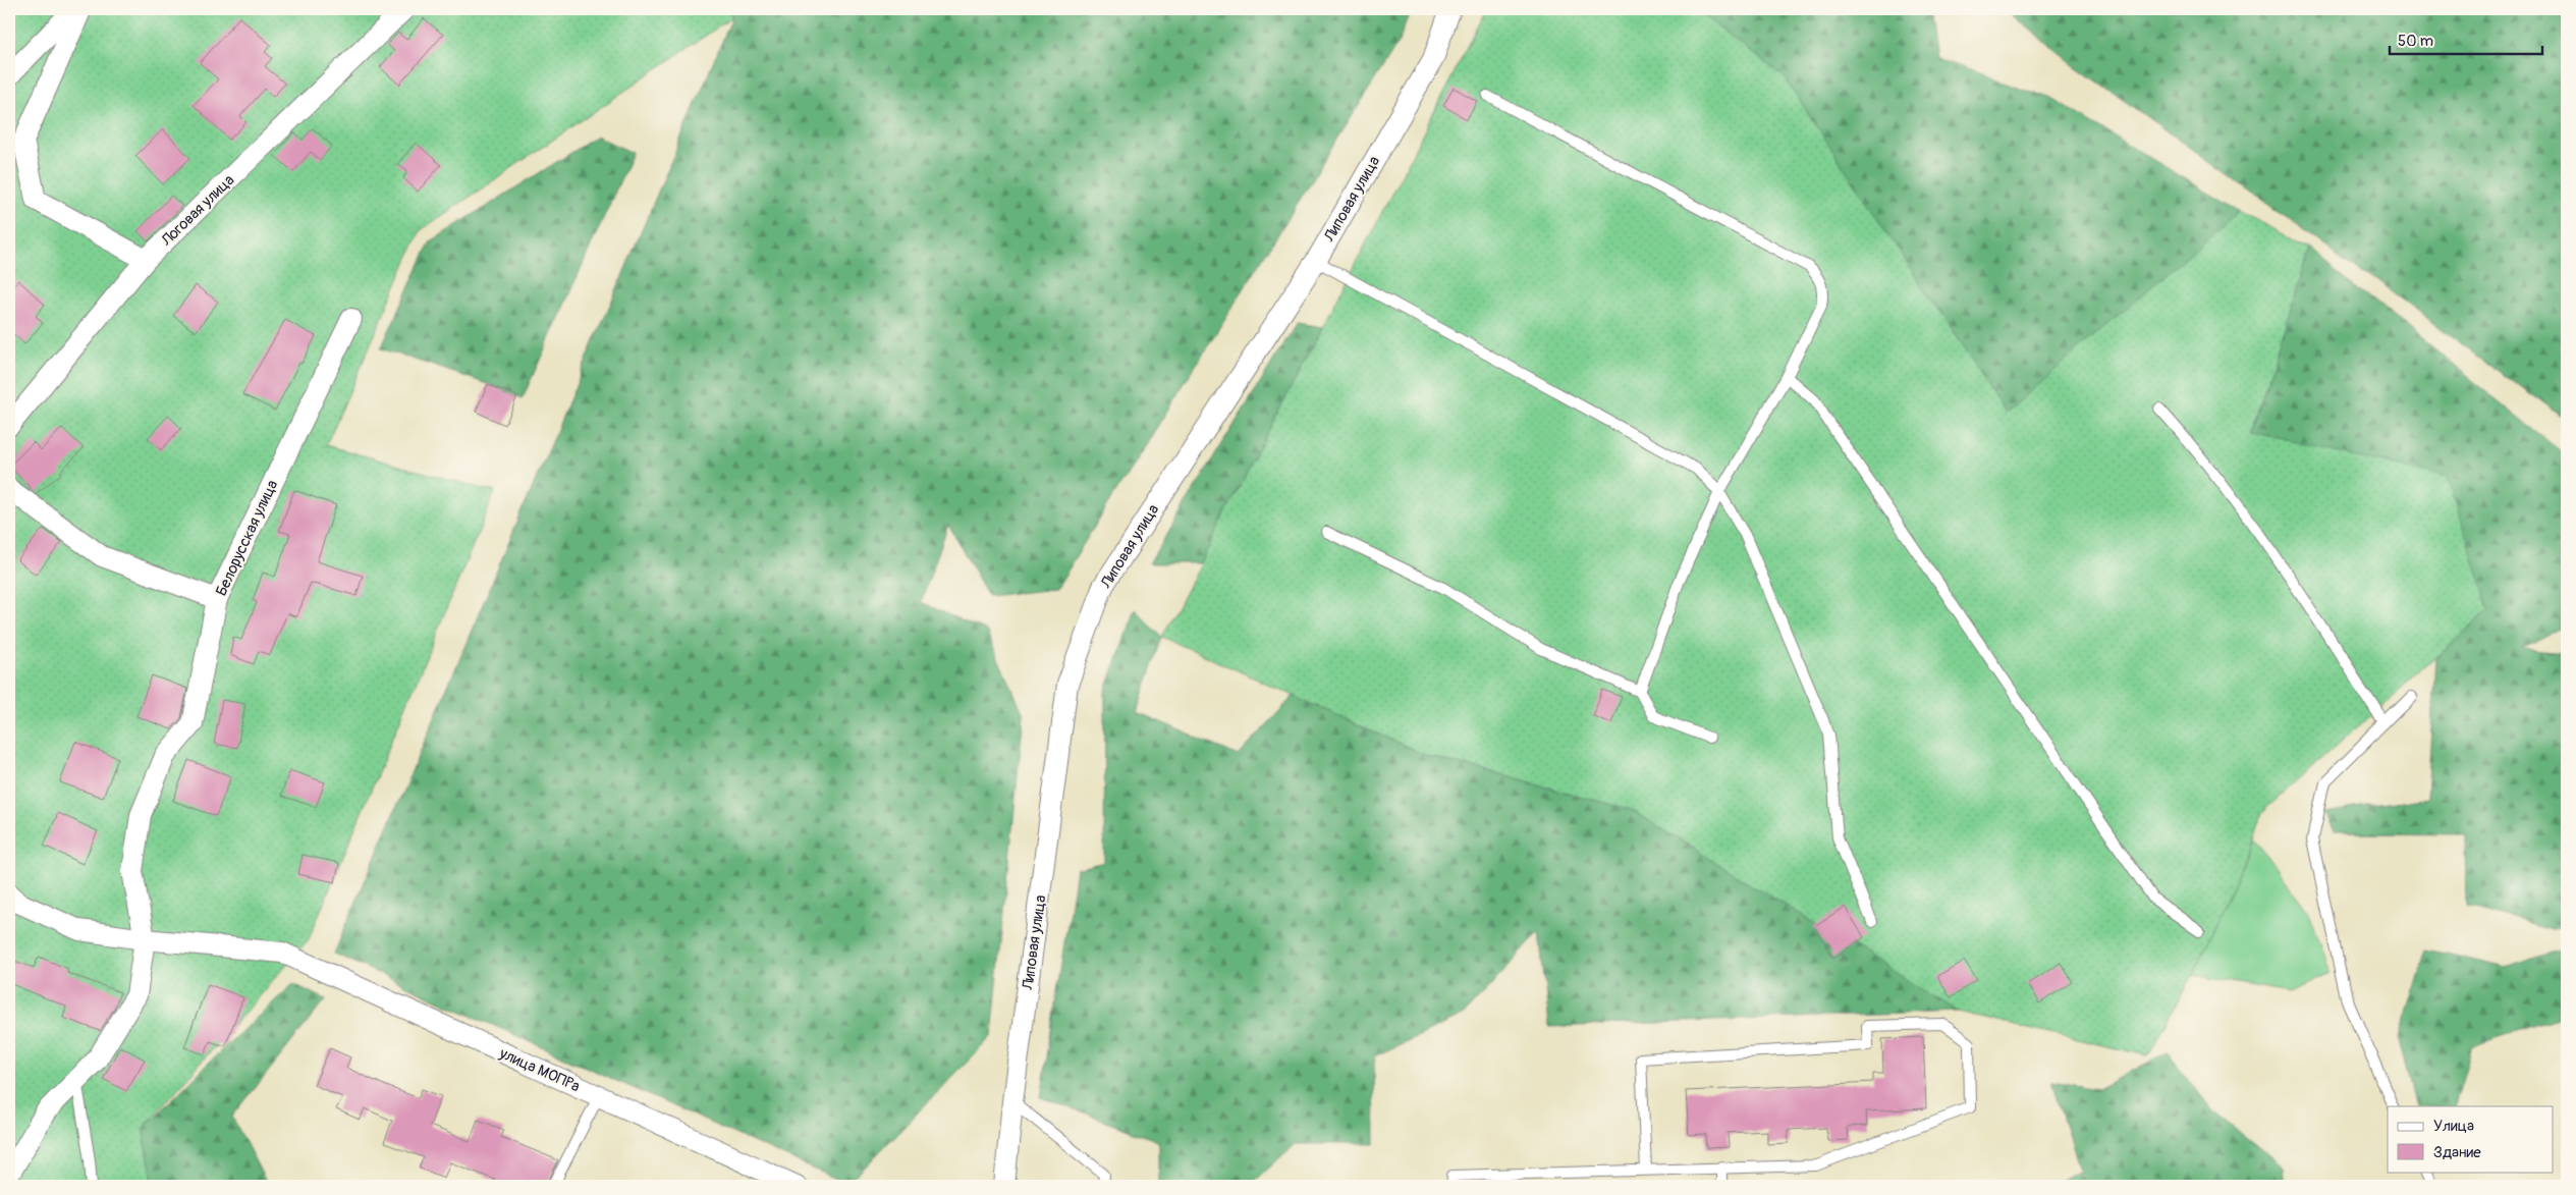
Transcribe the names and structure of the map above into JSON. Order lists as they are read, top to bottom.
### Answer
{
  "streets": {
    "street": [
      "Липовая улица",
      "Логовая улица",
      "Белорусская улица",
      "улица МОПРа"
    ]
  },
  "crossings": [
    ["Белорусская улица", "улица МОПРа"]
  ],
  "legend": ["Улица", "Здание"],
  "scale_bar": "50 m"
}
